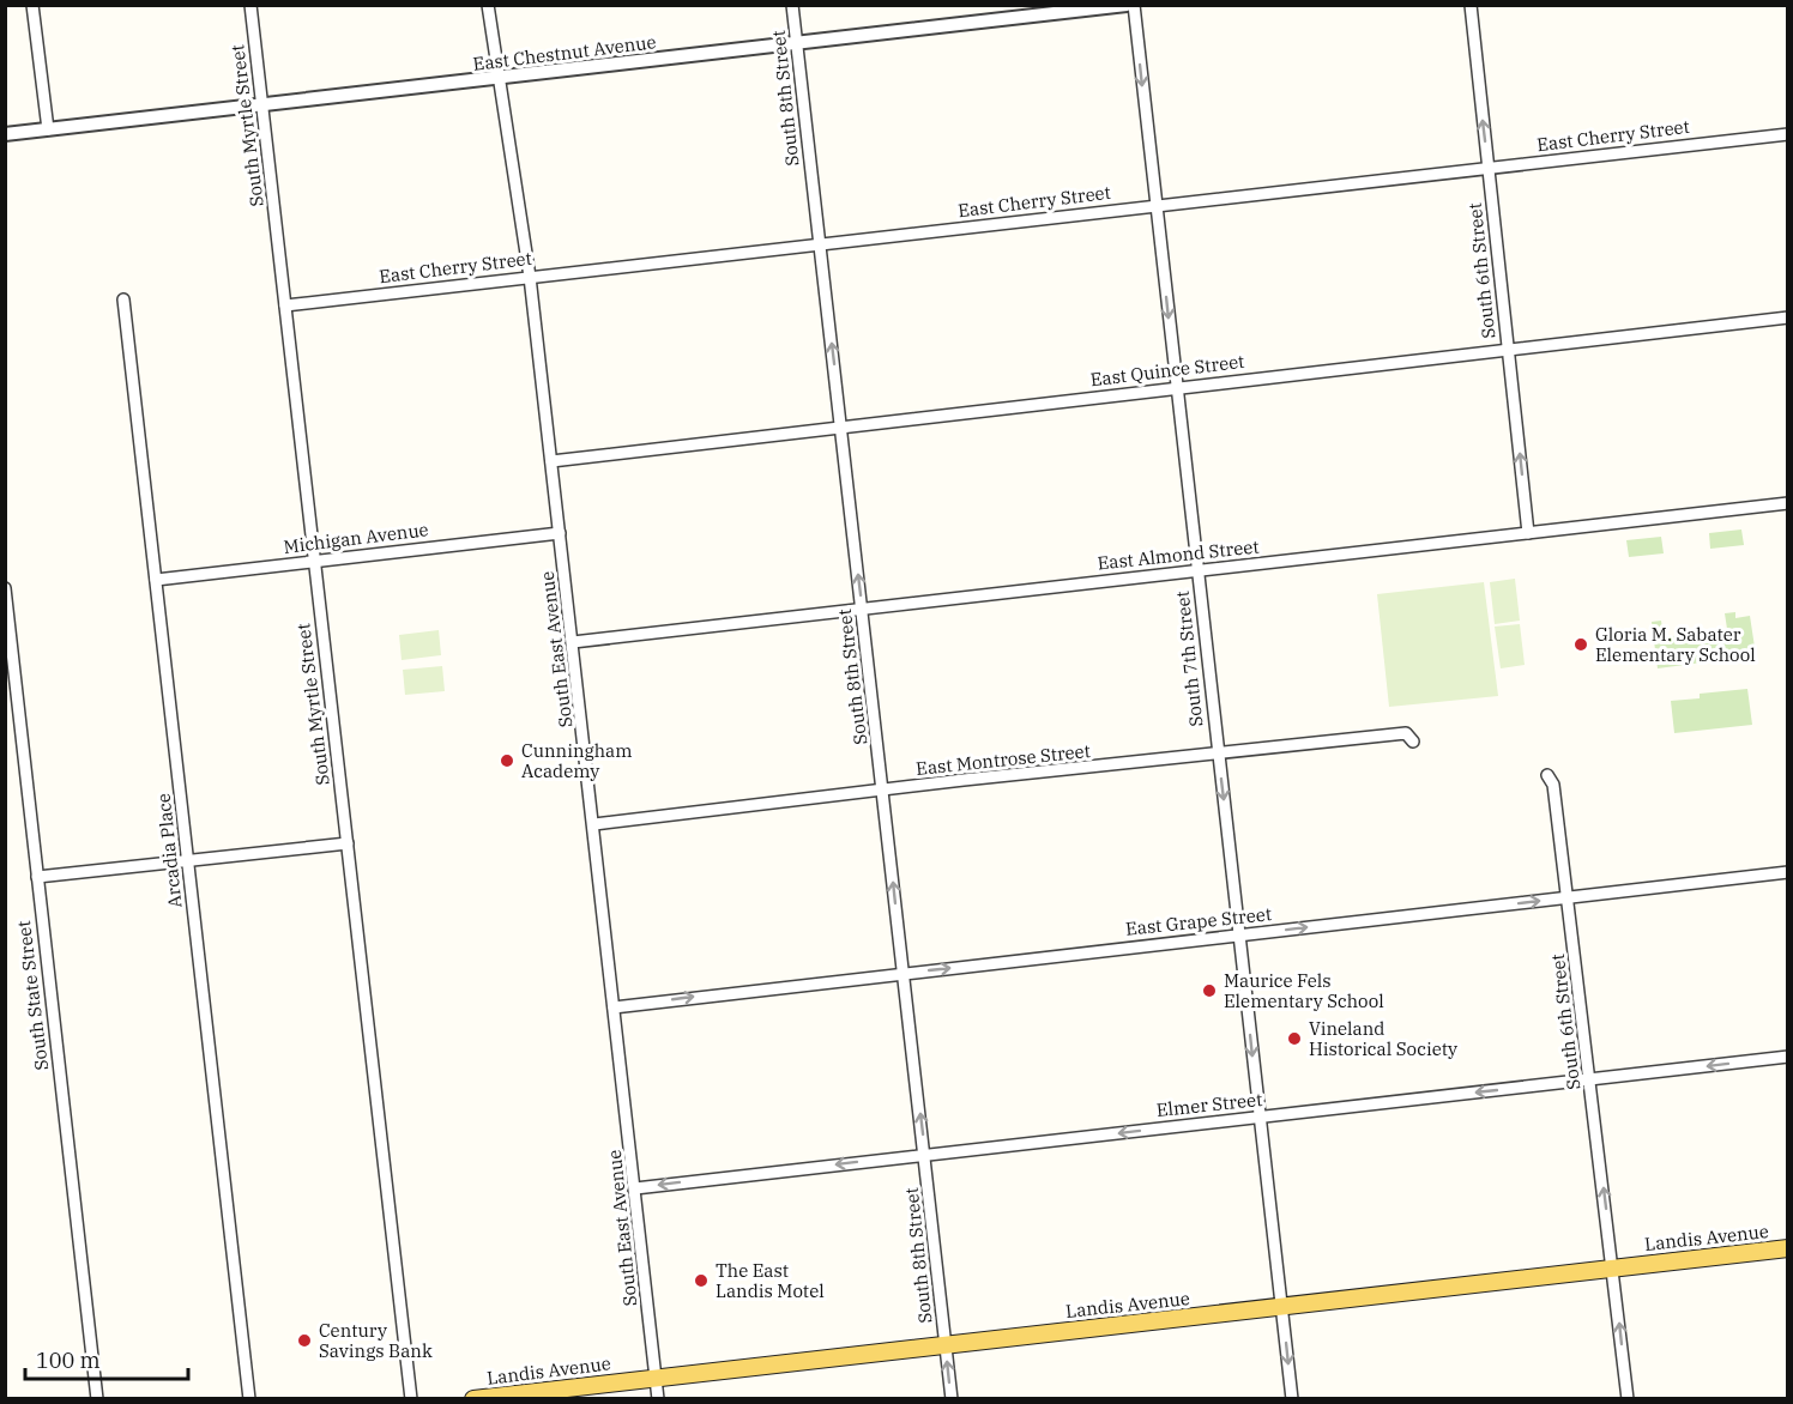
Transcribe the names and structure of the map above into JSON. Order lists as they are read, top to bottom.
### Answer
{
  "streets": {
    "main road": ["Landis Avenue"],
    "street": [
      "East Chestnut Avenue",
      "South 8th Street",
      "South Myrtle Street",
      "East Cherry Street",
      "South 6th Street",
      "East Quince Street",
      "Michigan Avenue",
      "East Almond Street",
      "South East Avenue",
      "South 7th Street",
      "East Montrose Street",
      "Arcadia Place",
      "East Grape Street",
      "South State Street",
      "Elmer Street"
    ]
  },
  "crossings": [
    ["East Chestnut Avenue", "South 8th Street"],
    ["East Chestnut Avenue", "South Myrtle Street"],
    ["East Chestnut Avenue", "South East Avenue"],
    ["South 8th Street", "East Cherry Street"],
    ["South 8th Street", "East Quince Street"],
    ["South 8th Street", "East Almond Street"],
    ["South 8th Street", "East Montrose Street"],
    ["South 8th Street", "East Grape Street"],
    ["South 8th Street", "Elmer Street"],
    ["South 8th Street", "Landis Avenue"],
    ["South Myrtle Street", "East Cherry Street"],
    ["South Myrtle Street", "Michigan Avenue"],
    ["East Cherry Street", "South 6th Street"],
    ["East Cherry Street", "South East Avenue"],
    ["East Cherry Street", "South 7th Street"],
    ["South 6th Street", "East Quince Street"],
    ["South 6th Street", "East Almond Street"],
    ["South 6th Street", "East Grape Street"],
    ["South 6th Street", "Elmer Street"],
    ["South 6th Street", "Landis Avenue"],
    ["East Quince Street", "South East Avenue"],
    ["East Quince Street", "South 7th Street"],
    ["Michigan Avenue", "South East Avenue"],
    ["Michigan Avenue", "Arcadia Place"],
    ["East Almond Street", "South East Avenue"],
    ["East Almond Street", "South 7th Street"],
    ["South East Avenue", "East Montrose Street"],
    ["South East Avenue", "East Grape Street"],
    ["South East Avenue", "Elmer Street"],
    ["South East Avenue", "Landis Avenue"],
    ["South 7th Street", "East Montrose Street"],
    ["South 7th Street", "East Grape Street"],
    ["South 7th Street", "Elmer Street"],
    ["South 7th Street", "Landis Avenue"]
  ],
  "one_way": [
    "South 8th Street",
    "South 6th Street",
    "South 7th Street",
    "East Grape Street",
    "Elmer Street"
  ],
  "places": [
    "Gloria M. Sabater Elementary School",
    "Cunningham Academy",
    "Maurice Fels Elementary School",
    "Vineland Historical Society",
    "The East Landis Motel",
    "Century Savings Bank"
  ],
  "scale_bar": "100 m"
}
